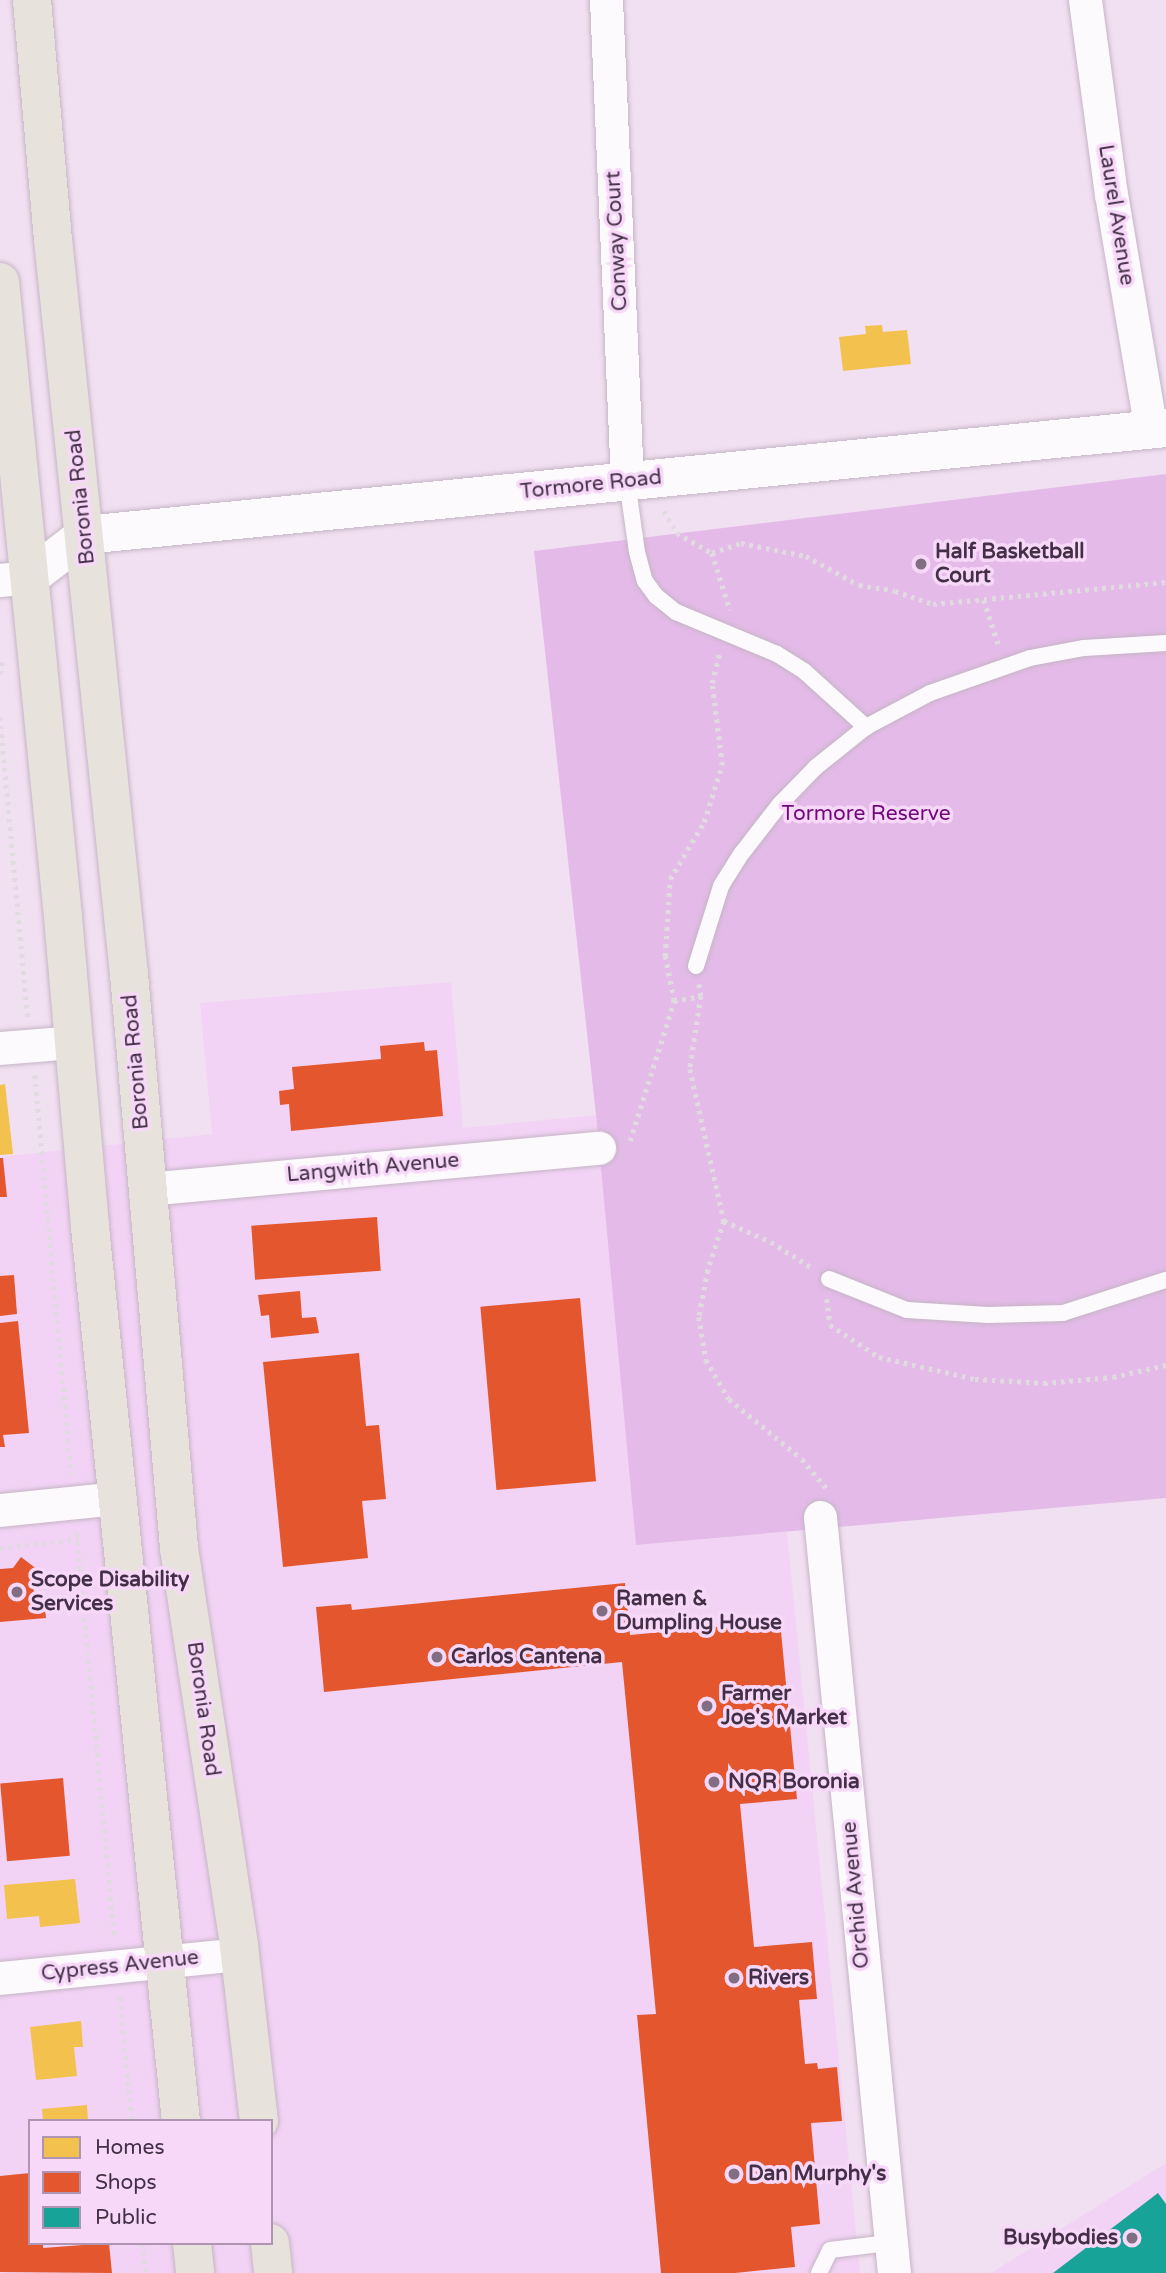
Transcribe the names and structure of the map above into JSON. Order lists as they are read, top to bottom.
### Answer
{
  "streets": {
    "main road": ["Boronia Road"],
    "street": [
      "Laurel Avenue",
      "Conway Court",
      "Tormore Road",
      "Langwith Avenue",
      "Orchid Avenue",
      "Cypress Avenue"
    ]
  },
  "crossings": [
    ["Laurel Avenue", "Tormore Road"],
    ["Conway Court", "Tormore Road"],
    ["Tormore Road", "Boronia Road"],
    ["Boronia Road", "Langwith Avenue"],
    ["Boronia Road", "Cypress Avenue"]
  ],
  "parks": ["Tormore Reserve"],
  "places": [
    "Half Basketball Court",
    "Scope Disability Services",
    "Ramen & Dumpling House",
    "Carlos Cantena",
    "Farmer Joe's Market",
    "NQR Boronia",
    "Rivers",
    "Dan Murphy's",
    "Busybodies"
  ],
  "legend": ["Homes", "Shops", "Public"]
}
